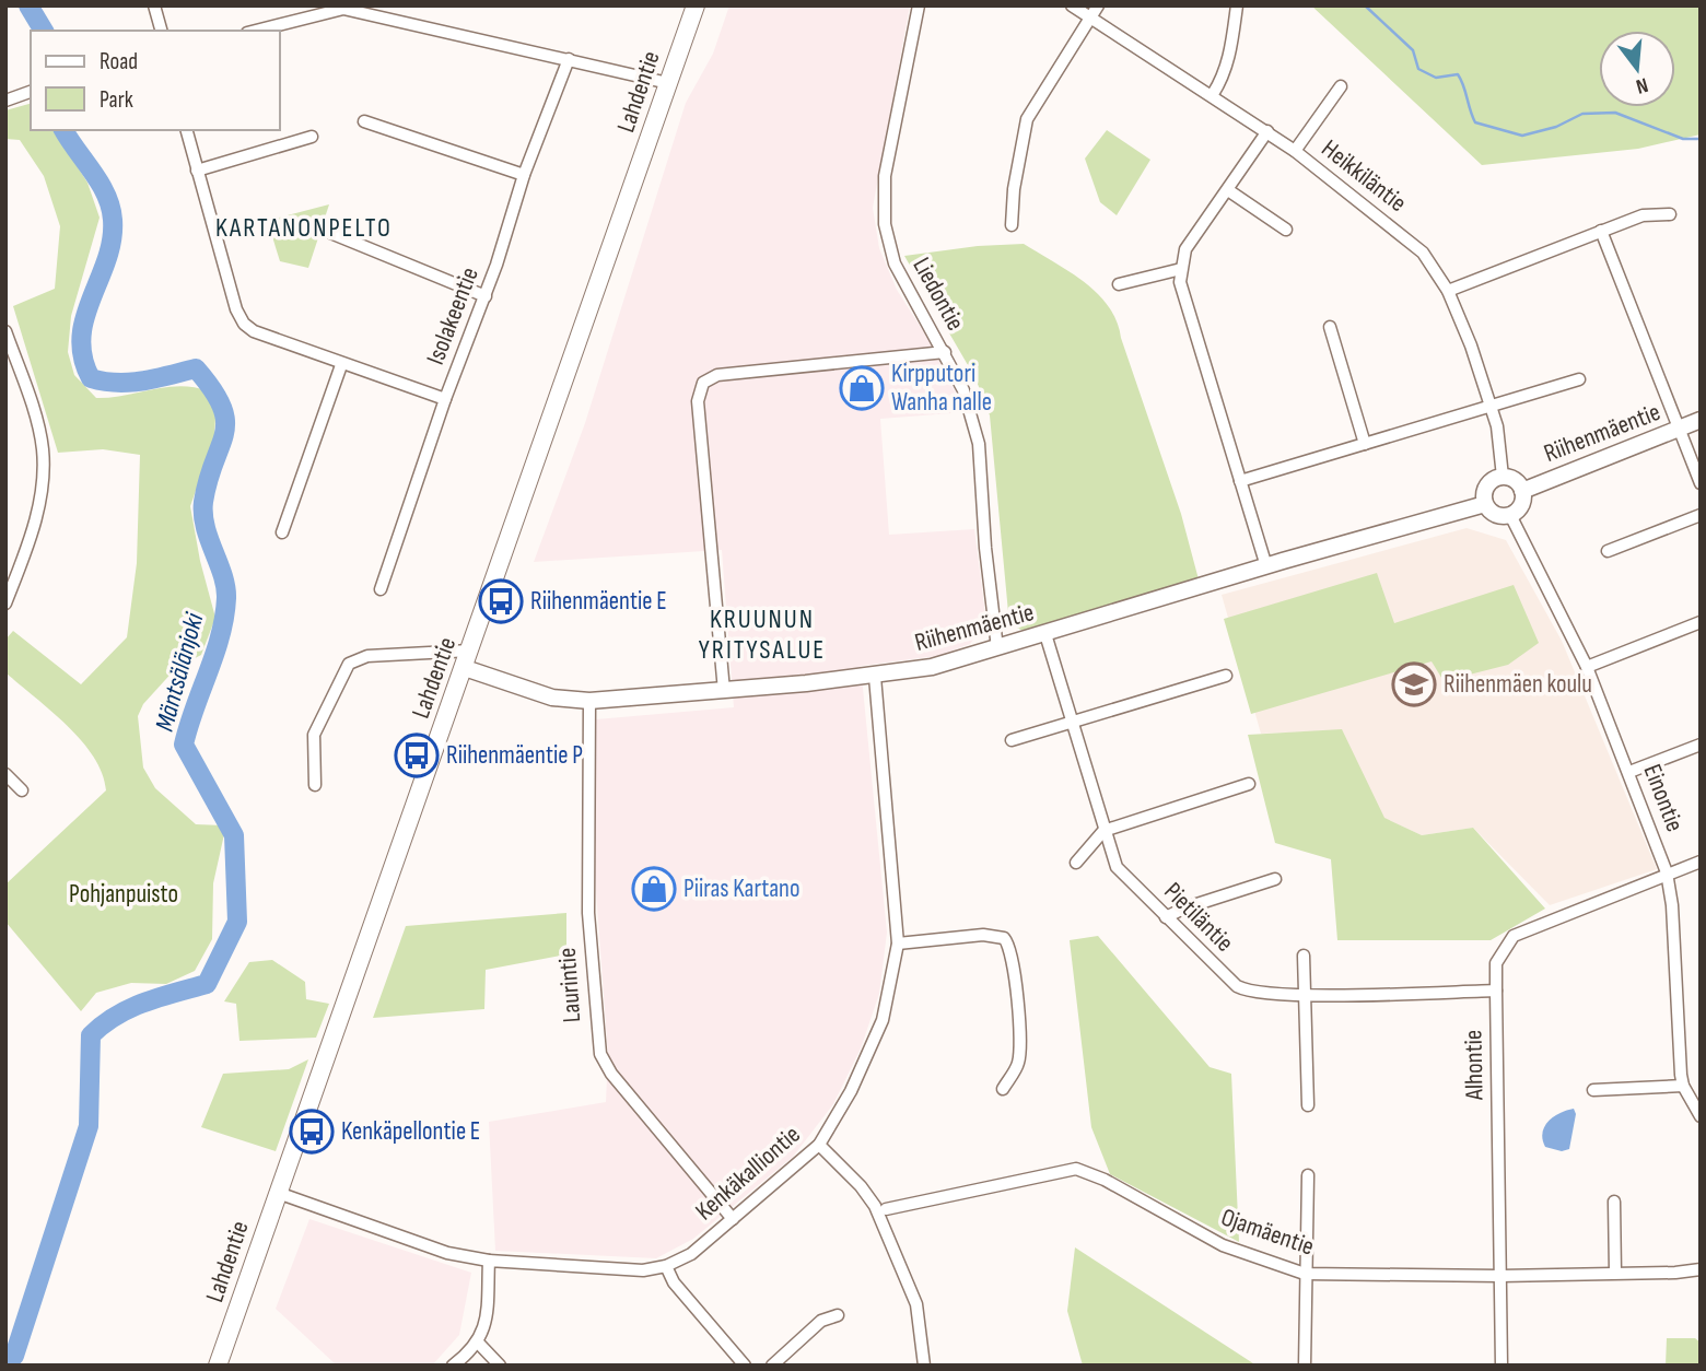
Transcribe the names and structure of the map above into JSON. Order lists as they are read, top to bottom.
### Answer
{
  "streets": {
    "main road": ["Lahdentie"],
    "street": [
      "Heikkiläntie",
      "Liedontie",
      "Isolakeentie",
      "Riihenmäentie",
      "Einontie",
      "Pietiläntie",
      "Laurintie",
      "Alhontie",
      "Kenkäkalliontie",
      "Ojamäentie"
    ]
  },
  "crossings": [
    ["Lahdentie", "Riihenmäentie"],
    ["Lahdentie", "Kenkäkalliontie"],
    ["Heikkiläntie", "Riihenmäentie"],
    ["Heikkiläntie", "Einontie"],
    ["Liedontie", "Riihenmäentie"],
    ["Riihenmäentie", "Einontie"],
    ["Riihenmäentie", "Pietiläntie"],
    ["Riihenmäentie", "Laurintie"],
    ["Riihenmäentie", "Kenkäkalliontie"],
    ["Einontie", "Alhontie"],
    ["Pietiläntie", "Alhontie"],
    ["Laurintie", "Kenkäkalliontie"],
    ["Alhontie", "Ojamäentie"]
  ],
  "districts": ["KARTANONPELTO", "KRUUNUN YRITYSALUE"],
  "water": ["Mäntsälänjoki"],
  "parks": ["Pohjanpuisto"],
  "places": {
    "shop": ["Kirpputori Wanha nalle", "Piiras Kartano"],
    "bus stop": ["Riihenmäentie E", "Riihenmäentie P", "Kenkäpellontie E"],
    "school or university": ["Riihenmäen koulu"]
  },
  "legend": ["Road", "Park"],
  "north": "bottom"
}
